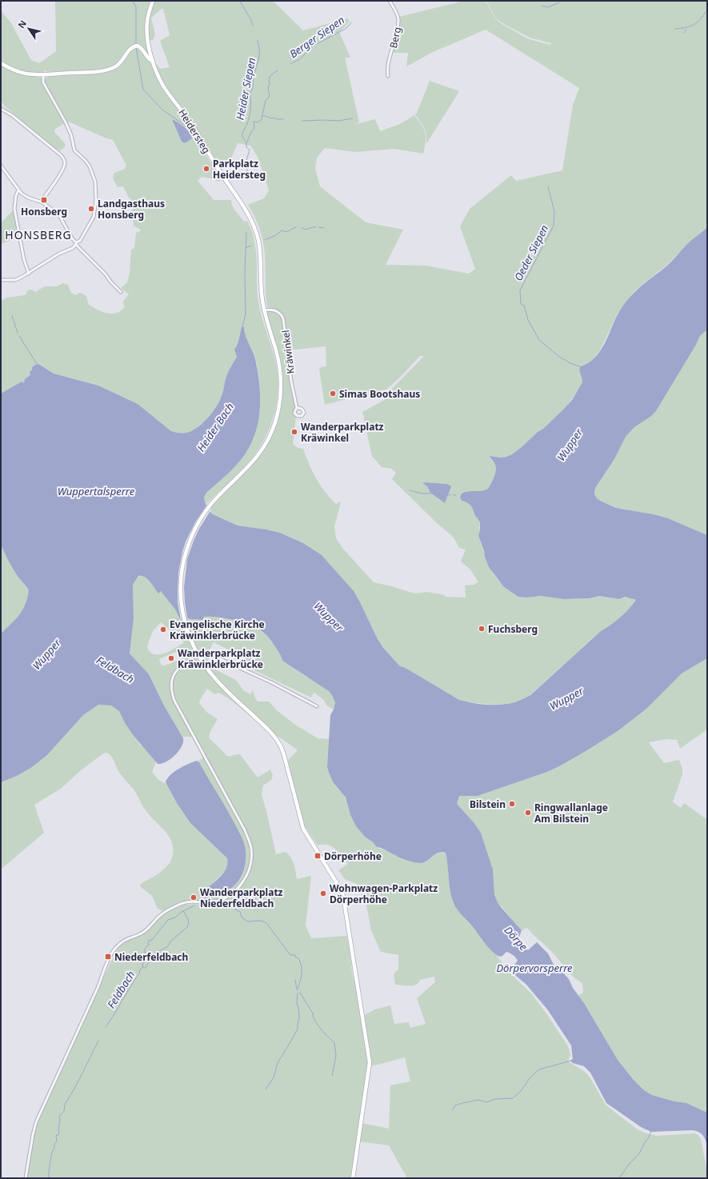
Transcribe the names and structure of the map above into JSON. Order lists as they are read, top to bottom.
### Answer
{
  "streets": {
    "main road": ["Heidersteg"],
    "street": ["Berg", "Kräwinkel"]
  },
  "crossings": [
    ["Heidersteg", "Kräwinkel"]
  ],
  "districts": ["HONSBERG"],
  "water": [
    "Berger Siepen",
    "Heider Siepen",
    "Oeder Siepen",
    "Heider Bach",
    "Wupper",
    "Wuppertalsperre",
    "Feldbach",
    "Dörpe",
    "Dörpervorsperre"
  ],
  "places": {
    "other": [
      "Parkplatz Heidersteg",
      "Landgasthaus Honsberg",
      "Simas Bootshaus",
      "Wanderparkplatz Kräwinkel",
      "Fuchsberg",
      "Evangelische Kirche Kräwinklerbrücke",
      "Wanderparkplatz Kräwinklerbrücke",
      "Bilstein",
      "Ringwallanlage Am Bilstein",
      "Wohnwagen-Parkplatz Dörperhöhe",
      "Wanderparkplatz Niederfeldbach"
    ],
    "transit": ["Honsberg", "Dörperhöhe", "Niederfeldbach"]
  },
  "north": "top left"
}
